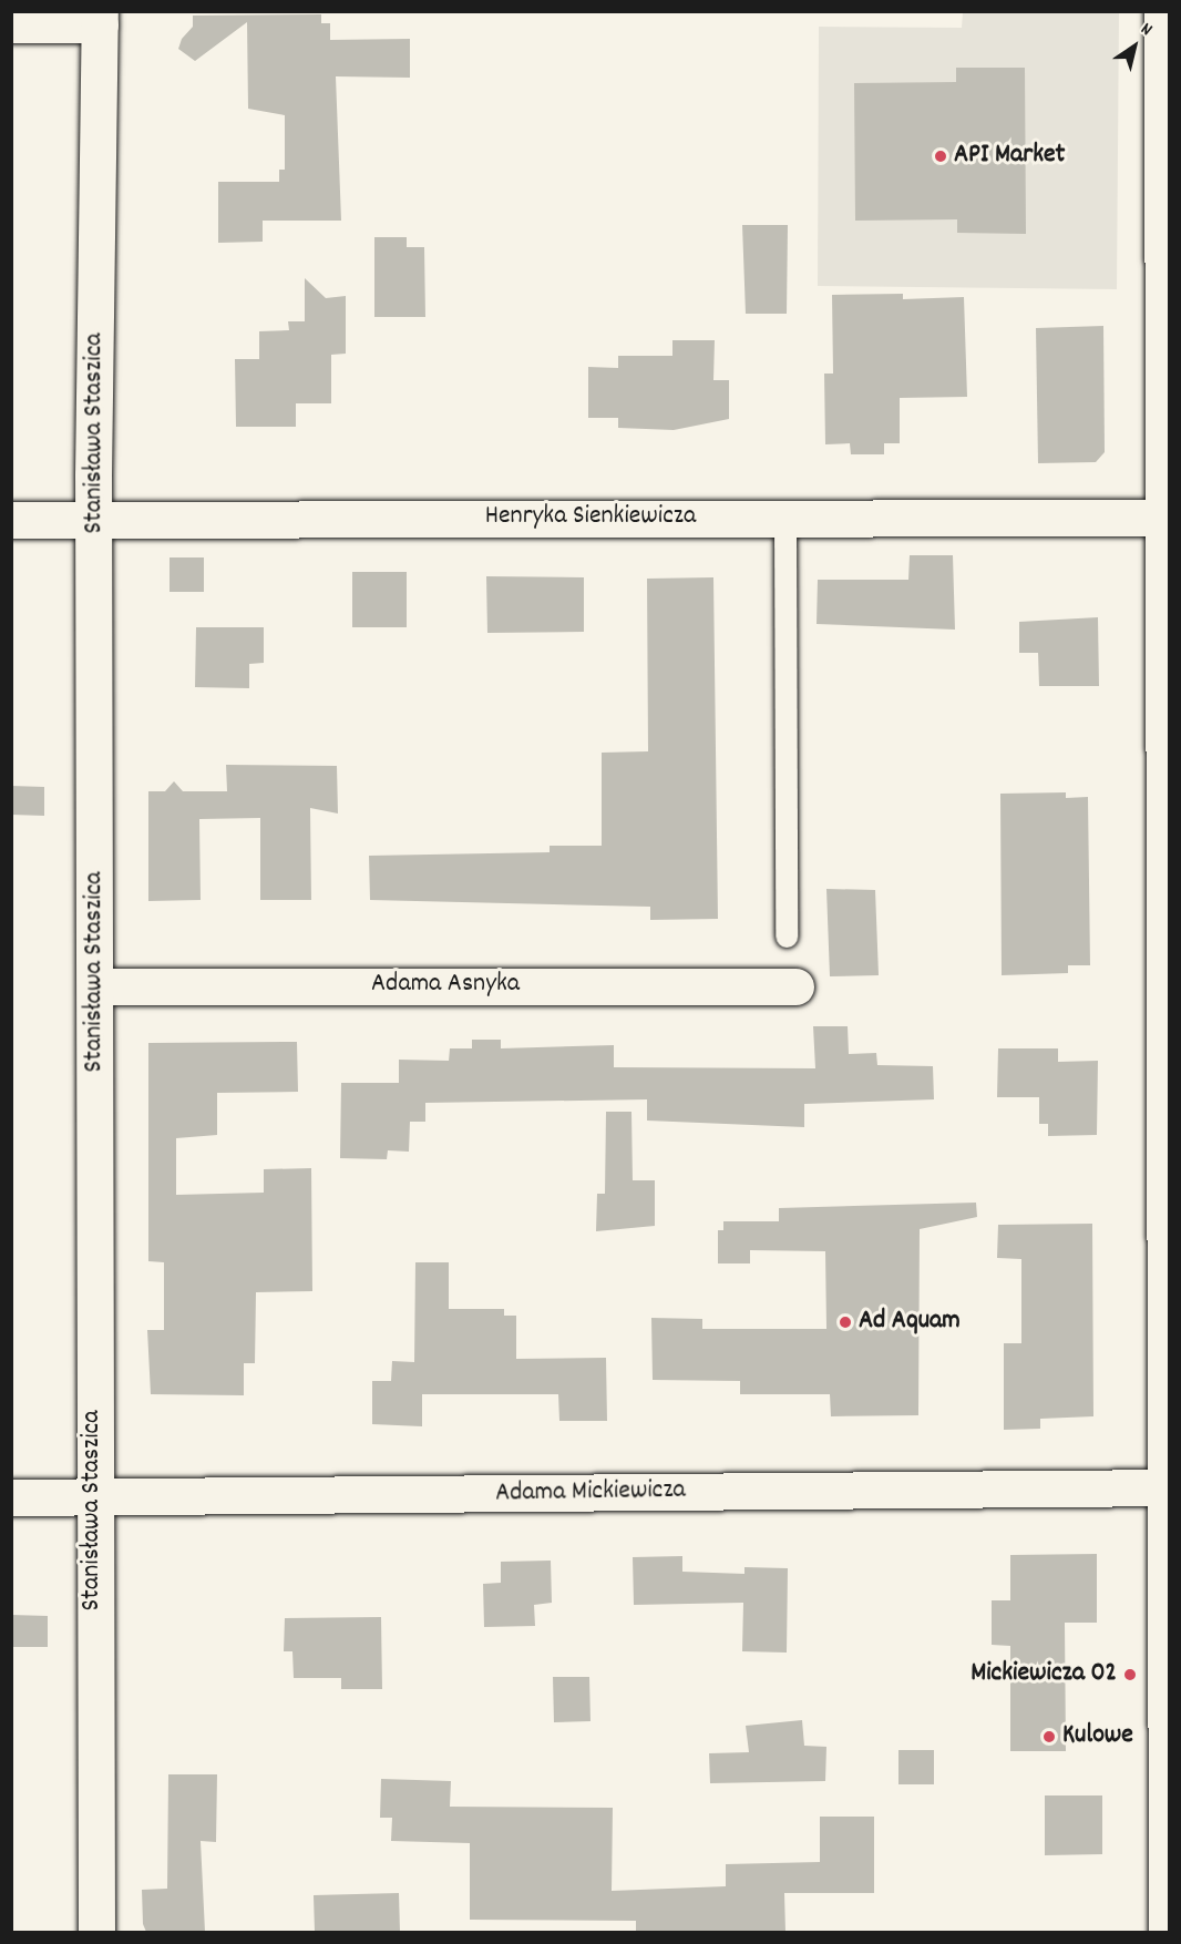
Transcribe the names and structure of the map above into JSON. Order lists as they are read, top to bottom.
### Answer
{
  "streets": {
    "street": [
      "Stanisława Staszica",
      "Henryka Sienkiewicza",
      "Adama Asnyka",
      "Adama Mickiewicza"
    ]
  },
  "crossings": [
    ["Stanisława Staszica", "Henryka Sienkiewicza"],
    ["Stanisława Staszica", "Adama Asnyka"],
    ["Stanisława Staszica", "Adama Mickiewicza"]
  ],
  "places": [
    "API Market",
    "Ad Aquam",
    "Mickiewicza 02",
    "Kulowe"
  ],
  "north": "top right"
}
